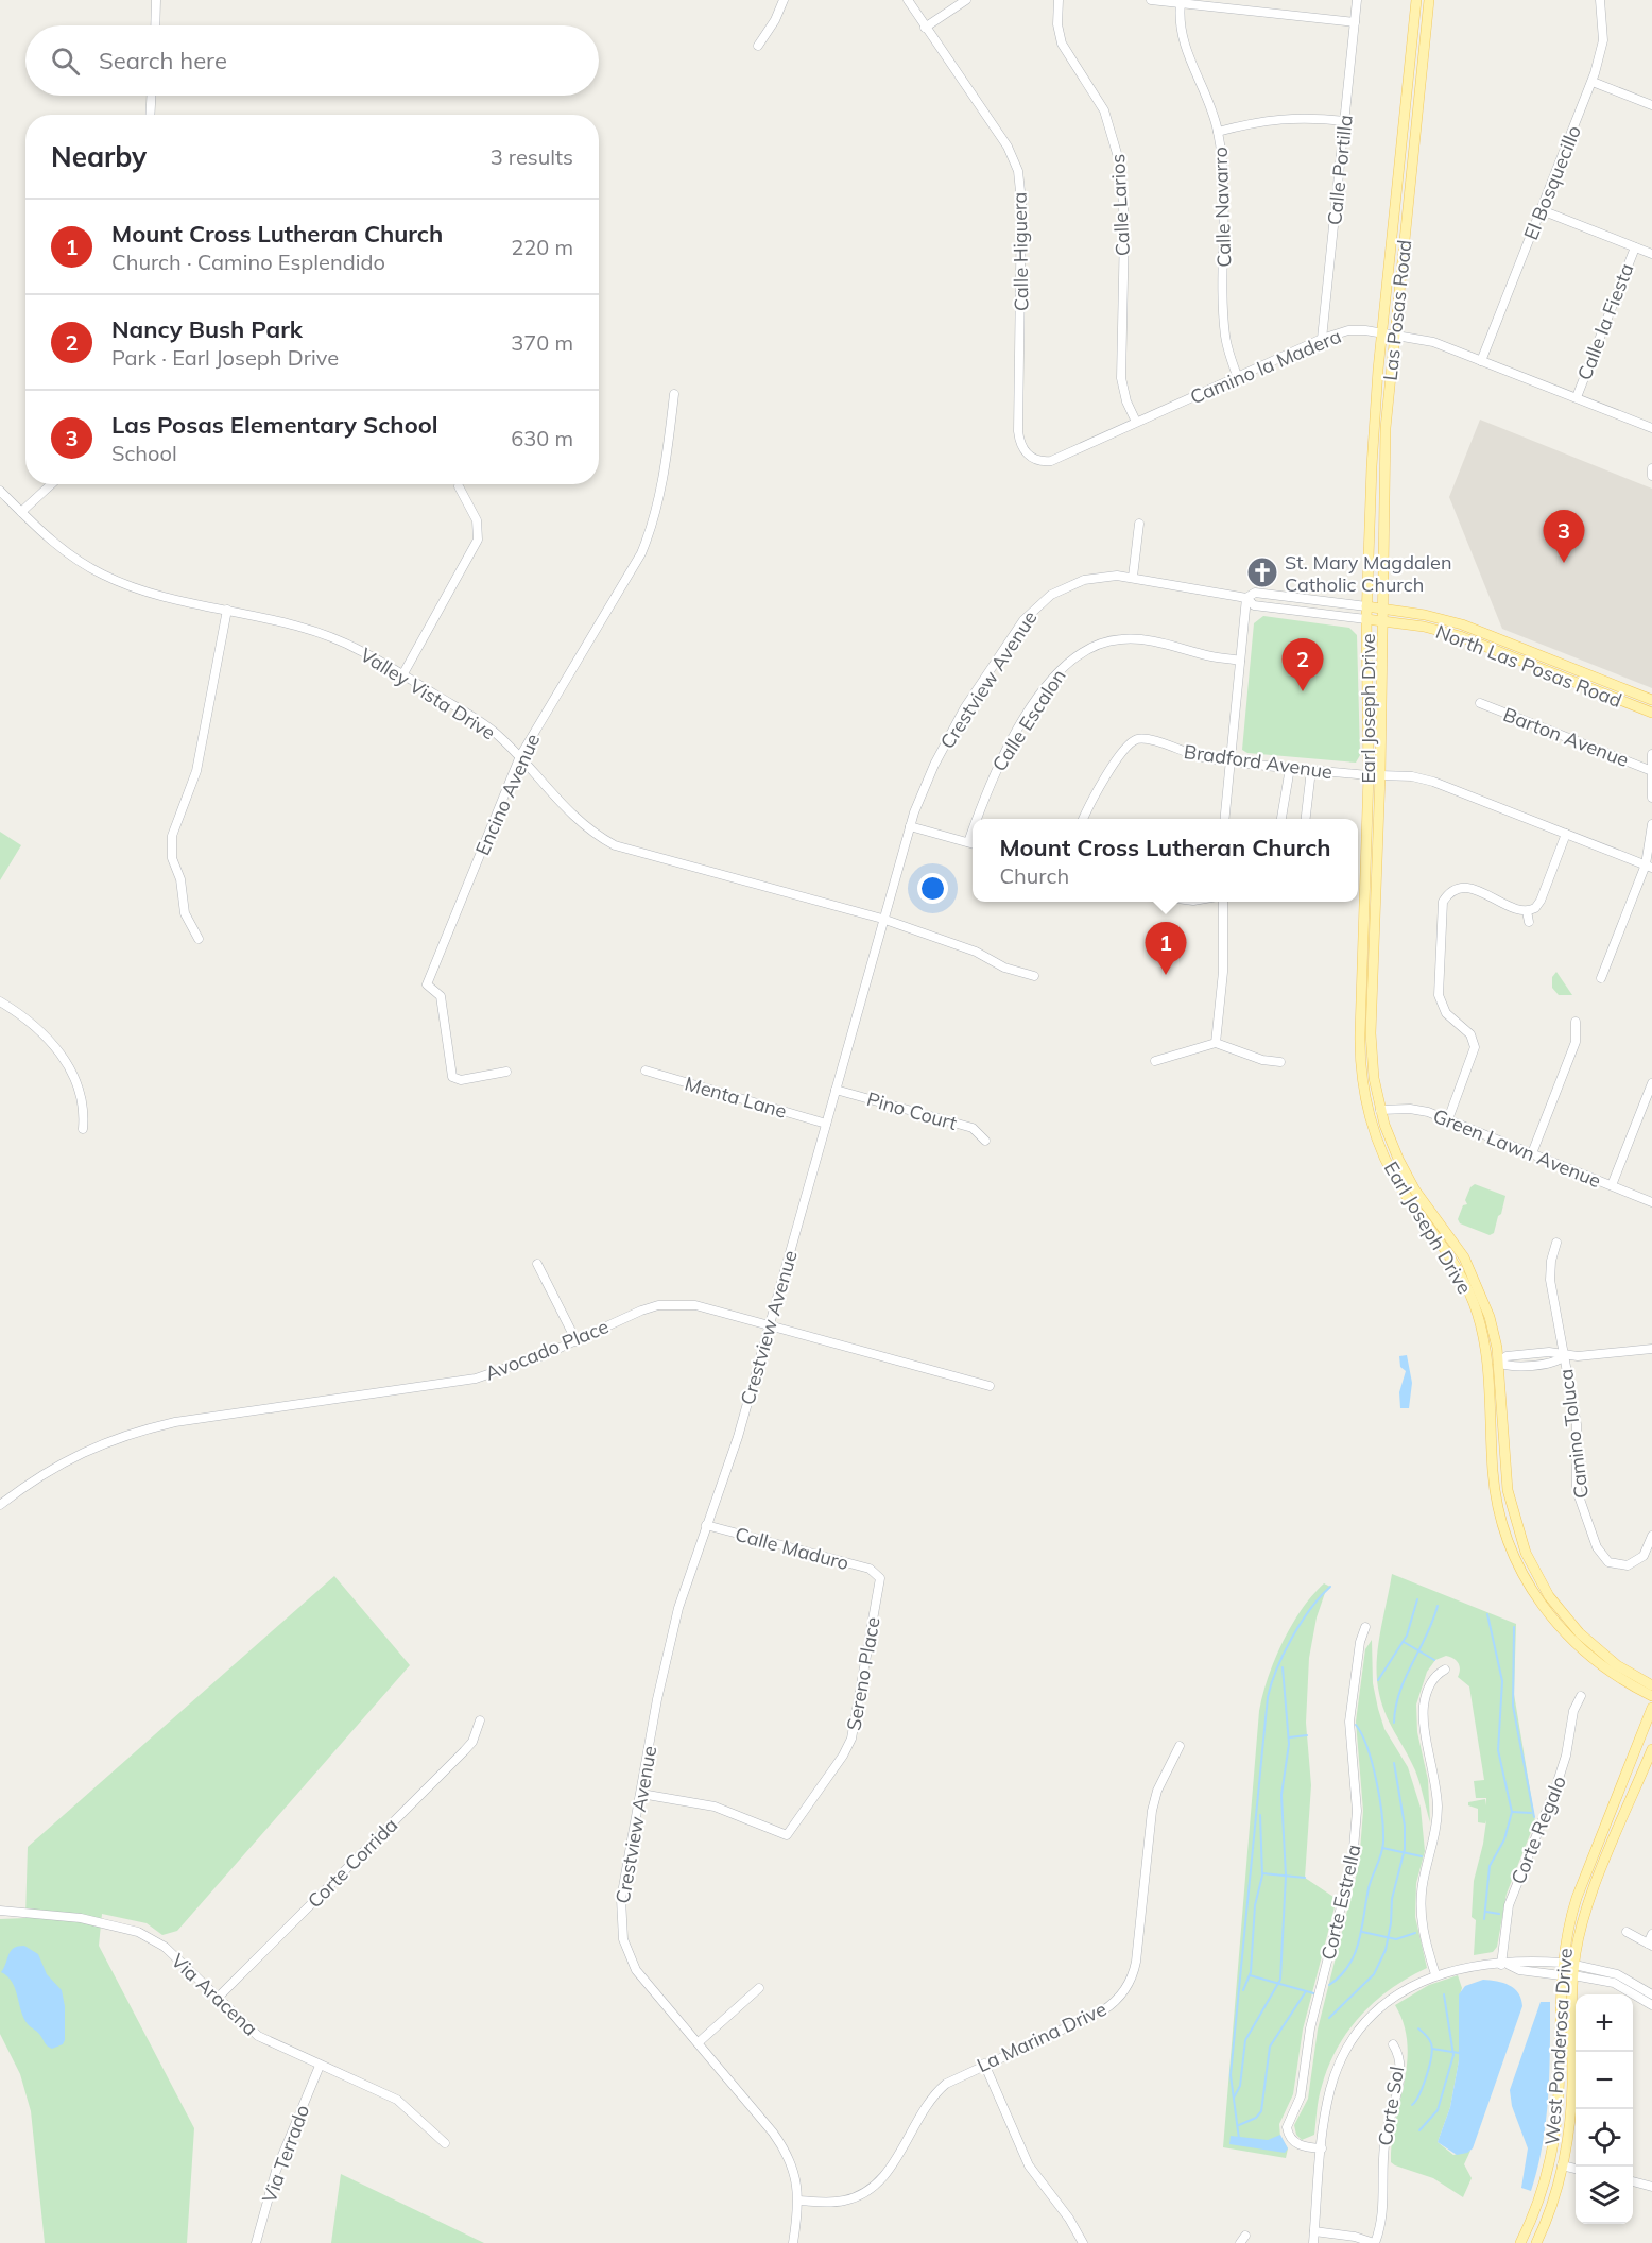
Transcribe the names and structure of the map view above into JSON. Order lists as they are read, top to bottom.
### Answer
{
  "streets": {
    "main road": [
      "Las Posas Road",
      "North Las Posas Road",
      "Earl Joseph Drive",
      "West Ponderosa Drive"
    ],
    "street": [
      "Calle Portilla",
      "El Bosquecillo",
      "Calle Larios",
      "Calle Navarro",
      "Calle Higuera",
      "Calle la Fiesta",
      "Camino la Madera",
      "Crestview Avenue",
      "Valley Vista Drive",
      "Calle Escalon",
      "Barton Avenue",
      "Bradford Avenue",
      "Encino Avenue",
      "Menta Lane",
      "Pino Court",
      "Green Lawn Avenue",
      "Avocado Place",
      "Camino Toluca",
      "Calle Maduro",
      "Sereno Place",
      "Corte Regalo",
      "Corte Corrida",
      "Corte Estrella",
      "Via Aracena",
      "La Marina Drive",
      "Corte Sol",
      "Via Terrado"
    ]
  },
  "crossings": [
    ["Calle Portilla", "Camino la Madera"],
    ["El Bosquecillo", "Camino la Madera"],
    ["Calle Larios", "Camino la Madera"],
    ["Calle Navarro", "Camino la Madera"],
    ["Calle Higuera", "Camino la Madera"],
    ["Las Posas Road", "Camino la Madera"],
    ["Las Posas Road", "North Las Posas Road"],
    ["Las Posas Road", "Crestview Avenue"],
    ["Las Posas Road", "Earl Joseph Drive"],
    ["Calle la Fiesta", "Camino la Madera"],
    ["North Las Posas Road", "Crestview Avenue"],
    ["North Las Posas Road", "Earl Joseph Drive"],
    ["Crestview Avenue", "Valley Vista Drive"],
    ["Crestview Avenue", "Earl Joseph Drive"],
    ["Crestview Avenue", "Menta Lane"],
    ["Crestview Avenue", "Pino Court"],
    ["Crestview Avenue", "Avocado Place"],
    ["Crestview Avenue", "Calle Maduro"],
    ["Crestview Avenue", "Sereno Place"],
    ["Crestview Avenue", "La Marina Drive"],
    ["Valley Vista Drive", "Encino Avenue"],
    ["Earl Joseph Drive", "Bradford Avenue"],
    ["Earl Joseph Drive", "Green Lawn Avenue"],
    ["Calle Maduro", "Sereno Place"],
    ["Corte Corrida", "Via Aracena"],
    ["Via Aracena", "Via Terrado"]
  ],
  "places": {
    "church": ["St. Mary Magdalen Catholic Church"]
  },
  "page": {
    "search": "Search here",
    "heading": ["Nearby", "3 results"],
    "list": [
      {
        "mark": "1",
        "name": "Mount Cross Lutheran Church",
        "note": "Church · Camino Esplendido",
        "value": "220 m"
      },
      {
        "mark": "2",
        "name": "Nancy Bush Park",
        "note": "Park · Earl Joseph Drive",
        "value": "370 m"
      },
      {
        "mark": "3",
        "name": "Las Posas Elementary School",
        "note": "School",
        "value": "630 m"
      }
    ],
    "pins": ["3", "2", "1"],
    "popup": ["Mount Cross Lutheran Church", "Church"],
    "map_buttons": ["+", "−"]
  }
}
